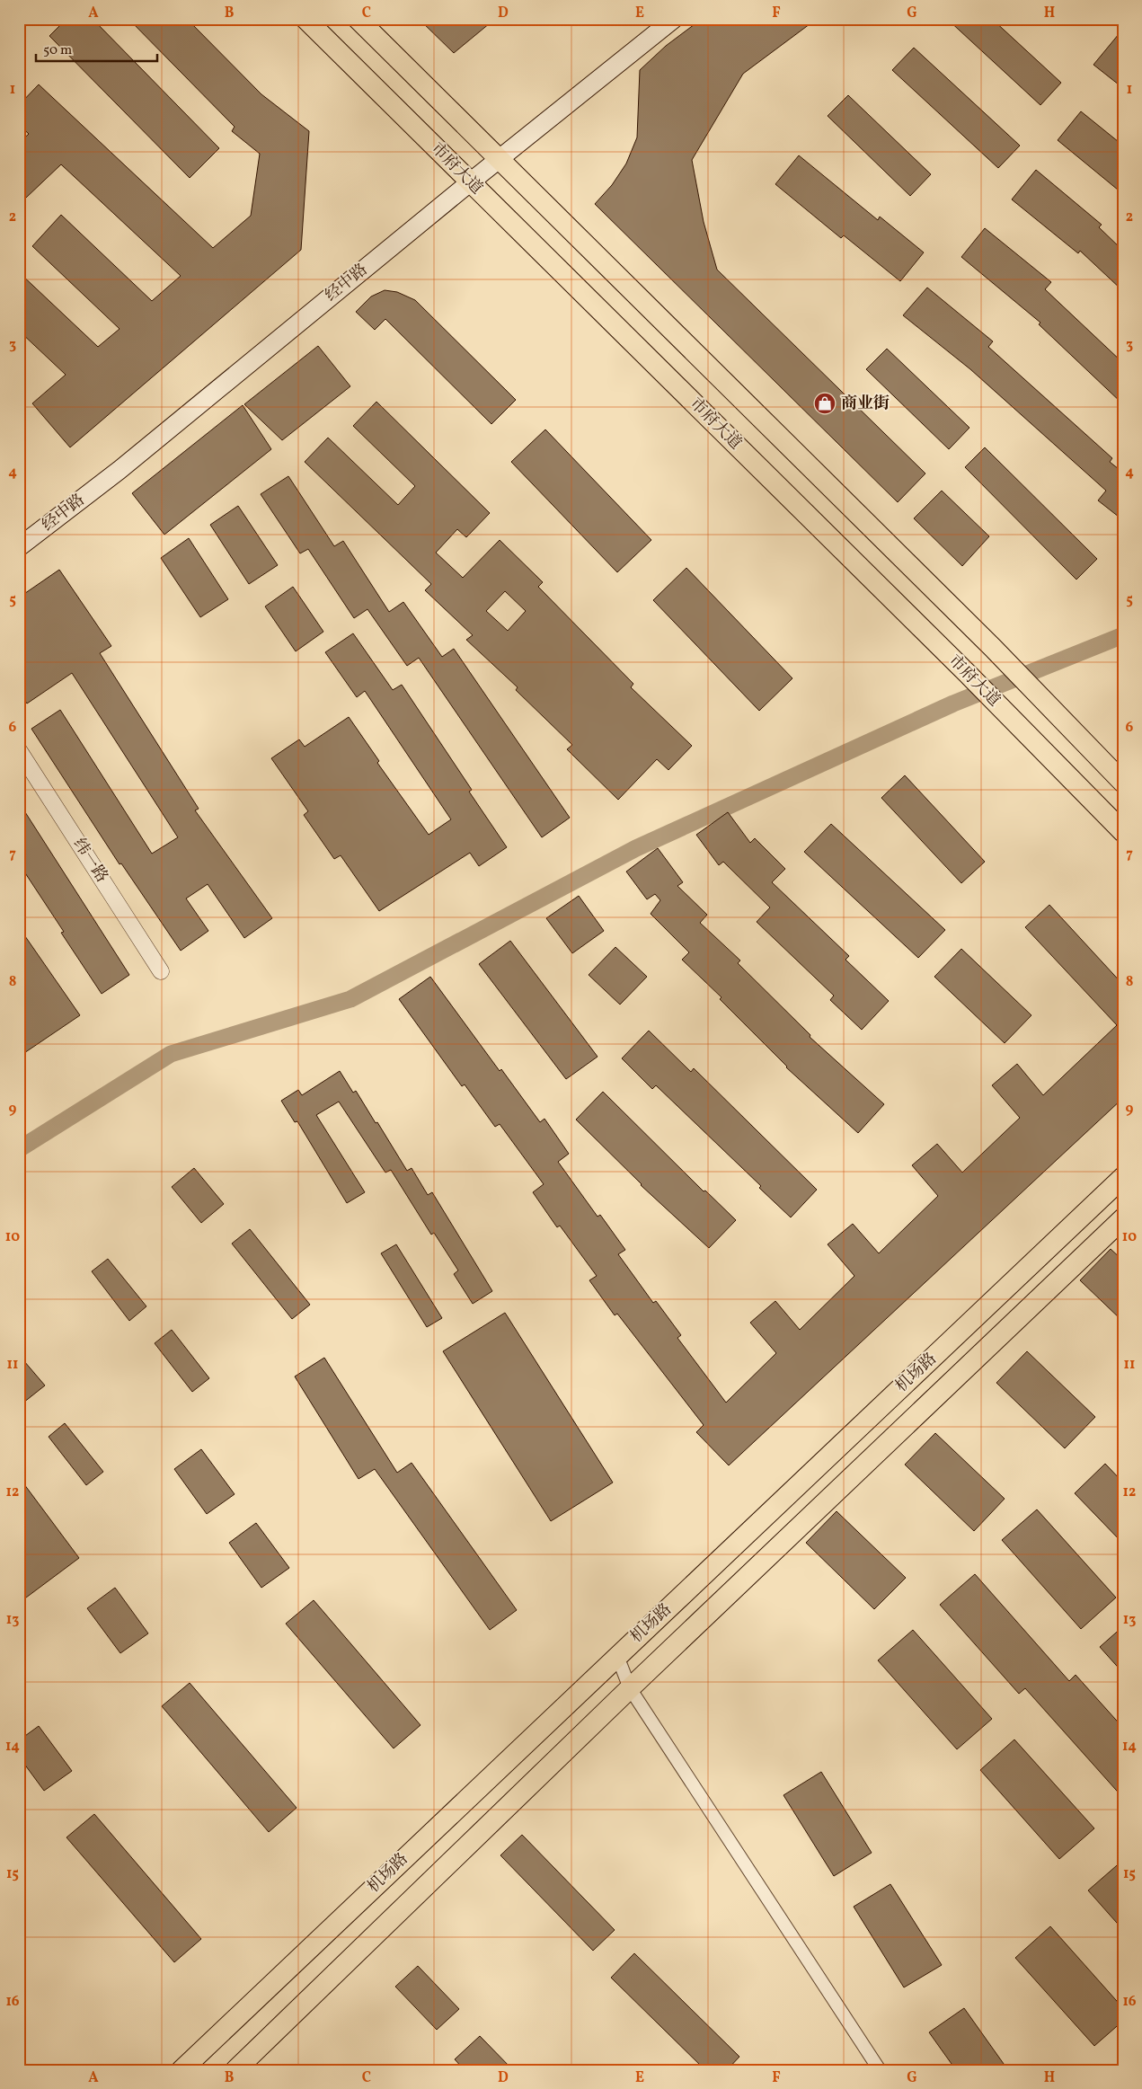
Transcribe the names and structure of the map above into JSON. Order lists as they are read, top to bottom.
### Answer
{
  "streets": {
    "main road": ["市府大道", "经中路", "机场路"],
    "street": ["纬一路"]
  },
  "crossings": [
    ["市府大道", "经中路"]
  ],
  "places": {
    "shop": ["商业街"]
  },
  "scale_bar": "50 m",
  "grid": {
    "columns": [
      "A",
      "B",
      "C",
      "D",
      "E",
      "F",
      "G",
      "H"
    ],
    "rows": [
      "1",
      "2",
      "3",
      "4",
      "5",
      "6",
      "7",
      "8",
      "9",
      "10",
      "11",
      "12",
      "13",
      "14",
      "15",
      "16"
    ]
  }
}
